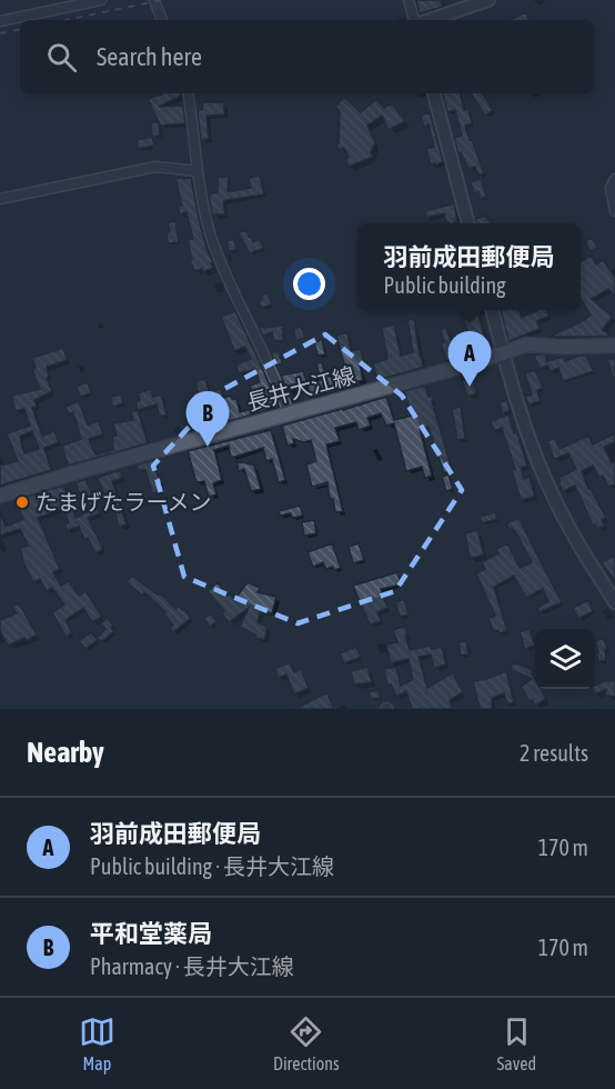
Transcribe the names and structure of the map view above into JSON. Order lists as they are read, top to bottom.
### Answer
{
  "streets": {
    "main road": ["長井大江線"]
  },
  "places": ["たまげたラーメン"],
  "page": {
    "search": "Search here",
    "popup": ["羽前成田郵便局", "Public building"],
    "pins": ["A", "B"],
    "heading": ["Nearby", "2 results"],
    "list": [
      {
        "mark": "A",
        "name": "羽前成田郵便局",
        "note": "Public building · 長井大江線",
        "value": "170 m"
      },
      {
        "mark": "B",
        "name": "平和堂薬局",
        "note": "Pharmacy · 長井大江線",
        "value": "170 m"
      }
    ],
    "nav": ["Map", "Directions", "Saved"]
  }
}
